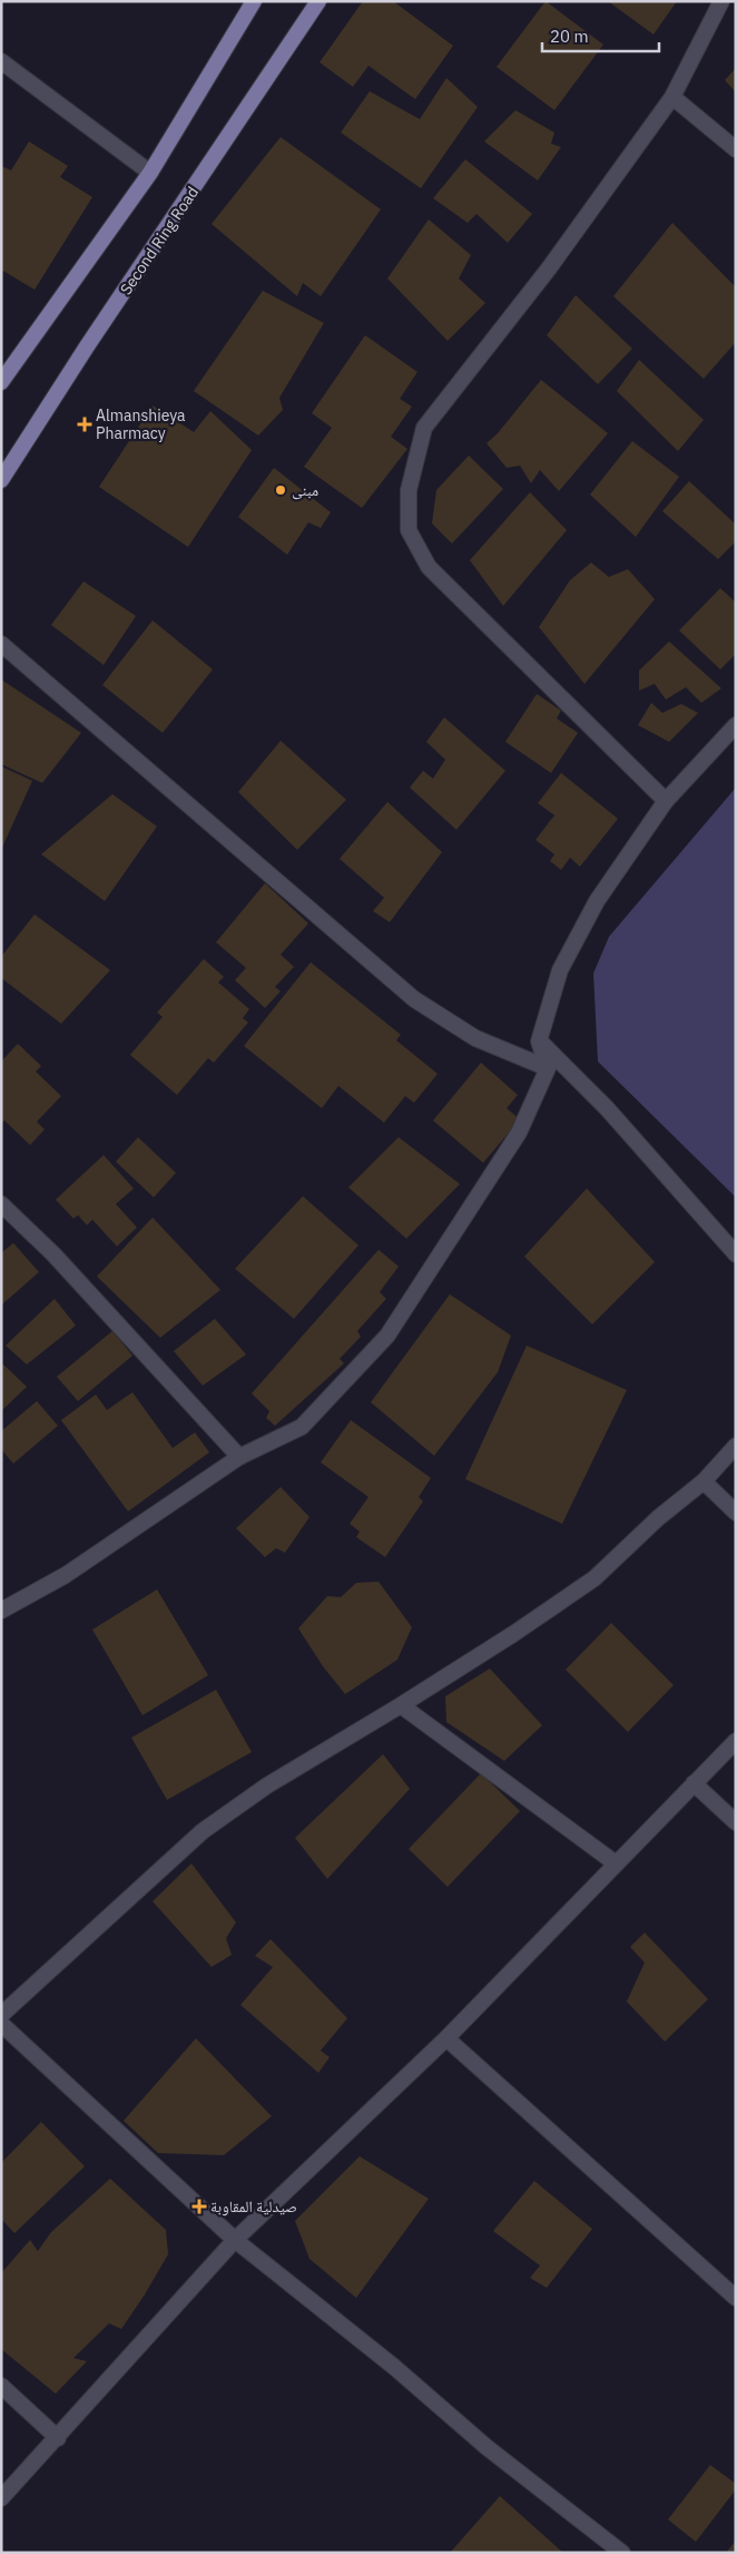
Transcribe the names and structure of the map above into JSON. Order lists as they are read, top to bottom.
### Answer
{
  "streets": {
    "main road": ["Second Ring Road"]
  },
  "places": {
    "health": ["Almanshieya Pharmacy", "صيدلية المقاوبة"],
    "other": ["مبنى"]
  },
  "scale_bar": "20 m"
}
